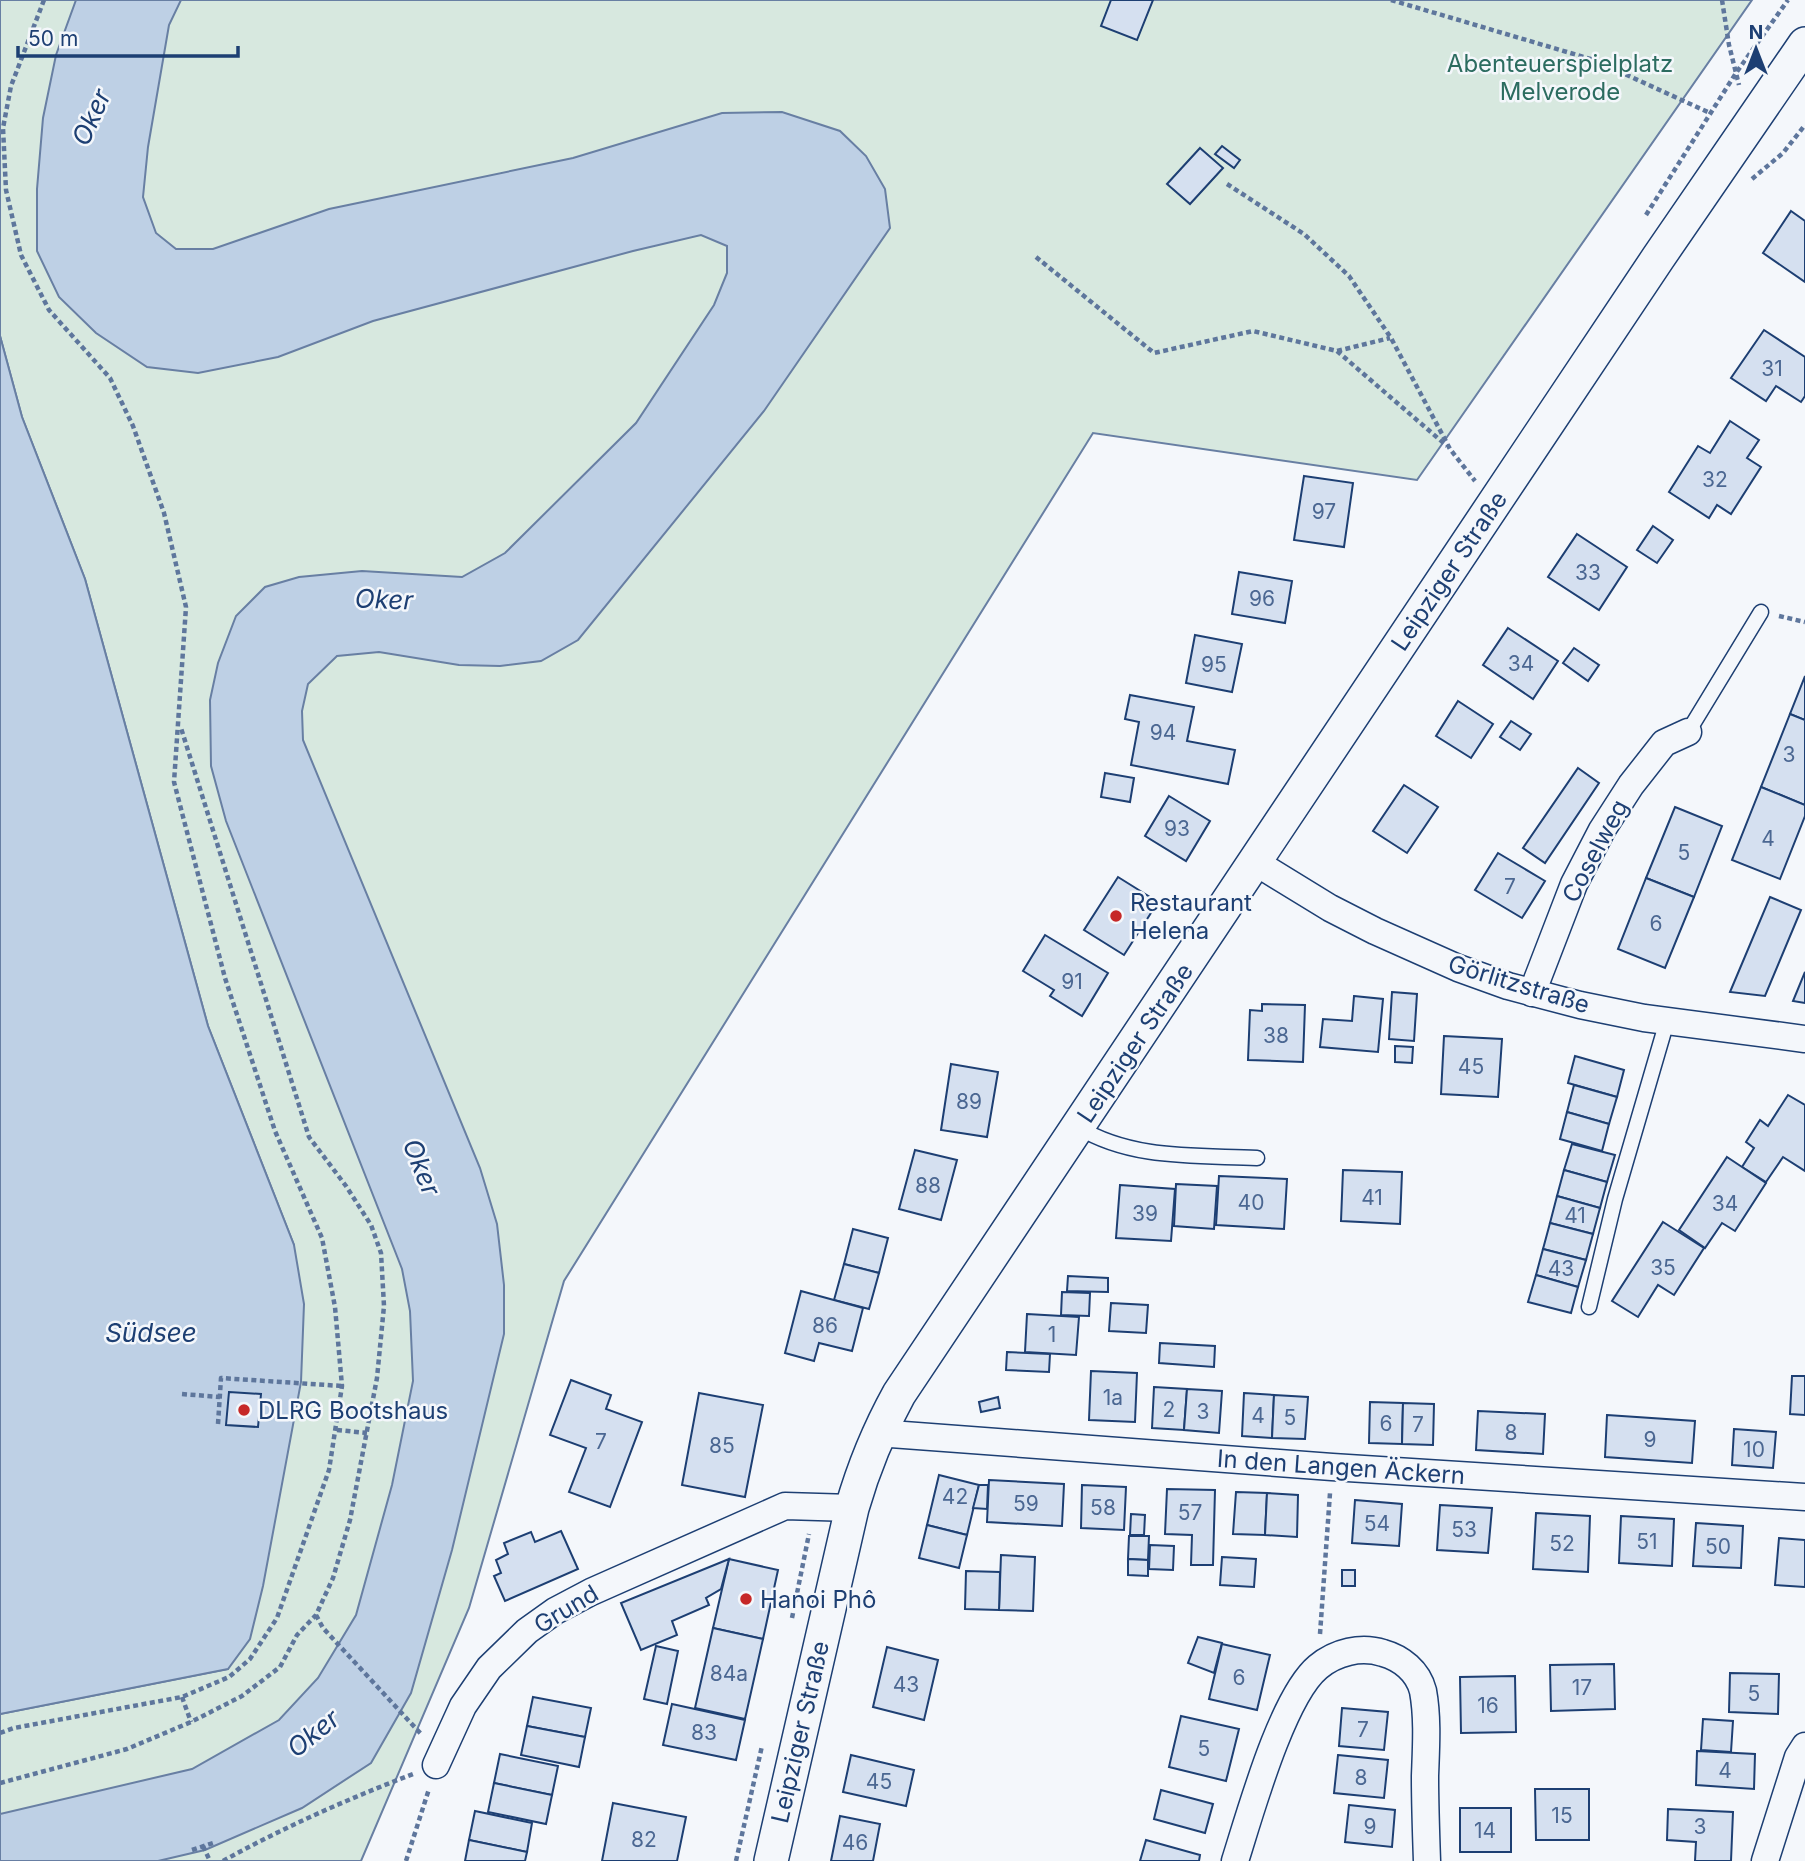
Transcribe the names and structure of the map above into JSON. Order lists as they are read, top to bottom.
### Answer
{
  "streets": {
    "street": [
      "Leipziger Straße",
      "Coselweg",
      "Görlitzstraße",
      "In den Langen Äckern",
      "Grund"
    ]
  },
  "crossings": [
    ["Leipziger Straße", "Görlitzstraße"],
    ["Leipziger Straße", "In den Langen Äckern"],
    ["Leipziger Straße", "Grund"],
    ["Coselweg", "Görlitzstraße"]
  ],
  "water": ["Oker", "Südsee"],
  "parks": ["Abenteuerspielplatz Melverode"],
  "places": ["Restaurant Helena", "DLRG Bootshaus", "Hanoi Phô"],
  "house_numbers": [
    "31",
    "32",
    "97",
    "33",
    "96",
    "34",
    "95",
    "94",
    "3",
    "93",
    "4",
    "5",
    "7",
    "6",
    "91",
    "38",
    "45",
    "89",
    "88",
    "41",
    "40",
    "34",
    "39",
    "41",
    "35",
    "43",
    "86",
    "1",
    "1a",
    "2",
    "3",
    "4",
    "5",
    "6",
    "7",
    "8",
    "9",
    "7",
    "85",
    "10",
    "42",
    "59",
    "58",
    "57",
    "54",
    "53",
    "51",
    "52",
    "50",
    "84a",
    "6",
    "43",
    "17",
    "5",
    "16",
    "7",
    "83",
    "5",
    "4",
    "8",
    "45",
    "15",
    "9",
    "3",
    "14",
    "82",
    "46"
  ],
  "scale_bar": "50 m",
  "north": "top"
}
